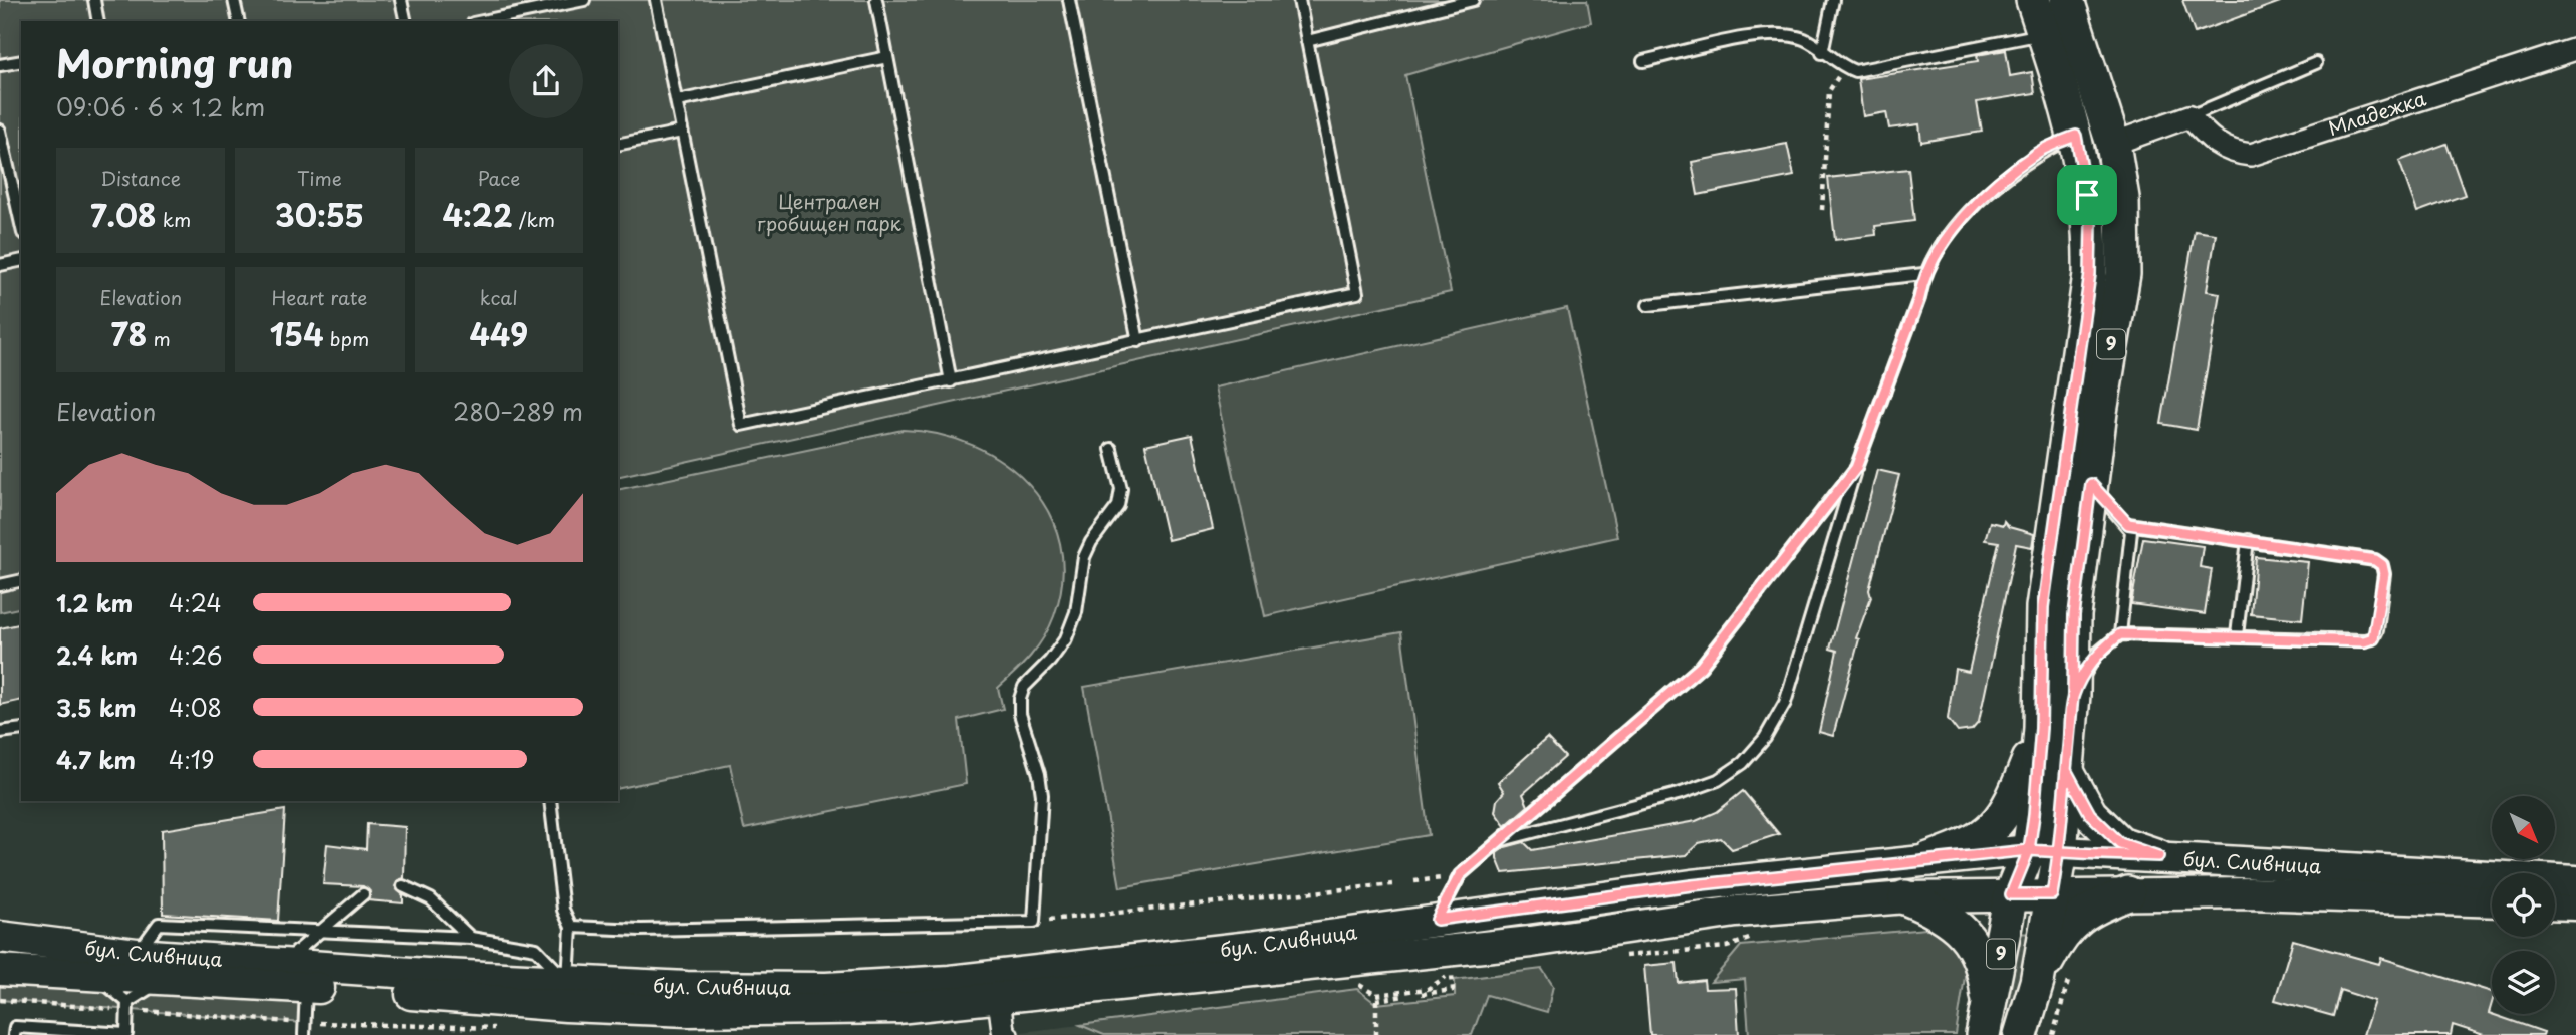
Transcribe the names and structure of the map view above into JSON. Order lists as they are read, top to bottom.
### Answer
{
  "streets": {
    "main road": ["9", "бул. Сливница"],
    "street": ["Младежка"]
  },
  "crossings": [
    ["9", "бул. Сливница"]
  ],
  "parks": ["Централен гробищен парк"],
  "north": "bottom right",
  "page": {
    "heading": ["Morning run", "09:06 · 6 × 1.2 km"],
    "stats": [
      ["Distance", "7.08 km"],
      ["Time", "30:55"],
      ["Pace", "4:22 /km"],
      ["Elevation", "78 m"],
      ["Heart rate", "154 bpm"],
      ["kcal", "449"]
    ],
    "chart": ["Elevation", "280–289 m"],
    "list": [
      {
        "name": "1.2 km",
        "note": "4:24"
      },
      {
        "name": "2.4 km",
        "note": "4:26"
      },
      {
        "name": "3.5 km",
        "note": "4:08"
      },
      {
        "name": "4.7 km",
        "note": "4:19"
      }
    ]
  }
}
